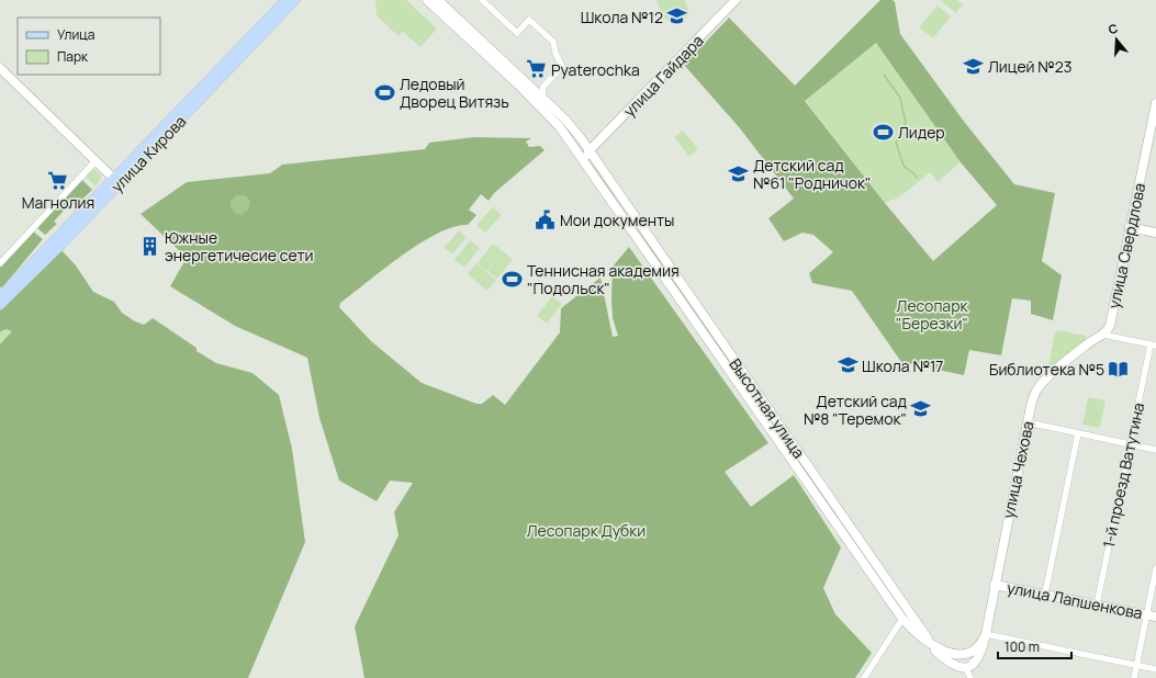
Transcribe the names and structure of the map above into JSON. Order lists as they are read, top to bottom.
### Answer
{
  "streets": {
    "main road": ["улица Кирова"],
    "street": [
      "улица Гайдара",
      "улица Свердлова",
      "Высотная улица",
      "улица Чехова",
      "1-й проезд Ватутина",
      "улица Лапшенкова"
    ]
  },
  "crossings": [
    ["улица Гайдара", "Высотная улица"],
    ["улица Свердлова", "улица Чехова"],
    ["Высотная улица", "улица Чехова"],
    ["улица Чехова", "улица Лапшенкова"],
    ["1-й проезд Ватутина", "улица Лапшенкова"]
  ],
  "parks": ["Лесопарк \"Березки\"", "Лесопарк Дубки"],
  "places": {
    "school or university": [
      "Школа №12",
      "Лицей №23",
      "Детский сад №61 \"Родничок\"",
      "Школа №17",
      "Детский сад №8 \"Теремок\""
    ],
    "supermarket": ["Pyaterochka", "Магнолия"],
    "sports": ["Ледовый Дворец Витязь", "Лидер", "Теннисная академия \"Подольск\""],
    "public building": ["Мои документы"],
    "building": ["Южные энергетичесие сети"],
    "library": ["Библиотека №5"]
  },
  "legend": ["Улица", "Парк"],
  "scale_bar": "100 m",
  "north": "top"
}
